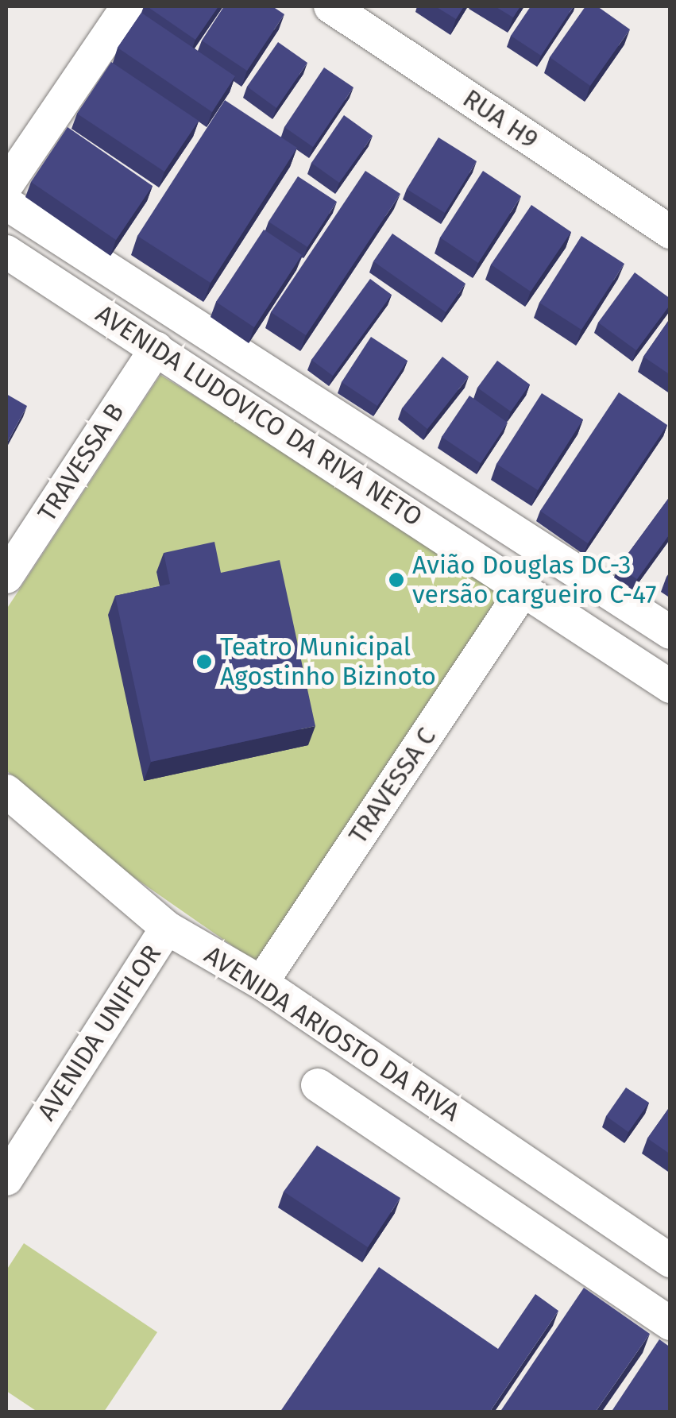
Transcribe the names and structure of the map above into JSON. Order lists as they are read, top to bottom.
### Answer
{
  "streets": {
    "street": [
      "RUA H9",
      "AVENIDA LUDOVICO DA RIVA NETO",
      "TRAVESSA B",
      "TRAVESSA C",
      "AVENIDA UNIFLOR",
      "AVENIDA ARIOSTO DA RIVA"
    ]
  },
  "crossings": [
    ["AVENIDA LUDOVICO DA RIVA NETO", "TRAVESSA B"],
    ["AVENIDA LUDOVICO DA RIVA NETO", "TRAVESSA C"],
    ["TRAVESSA C", "AVENIDA ARIOSTO DA RIVA"],
    ["AVENIDA UNIFLOR", "AVENIDA ARIOSTO DA RIVA"]
  ],
  "places": ["Avião Douglas DC-3 versão cargueiro C-47", "Teatro Municipal Agostinho Bizinoto"]
}
